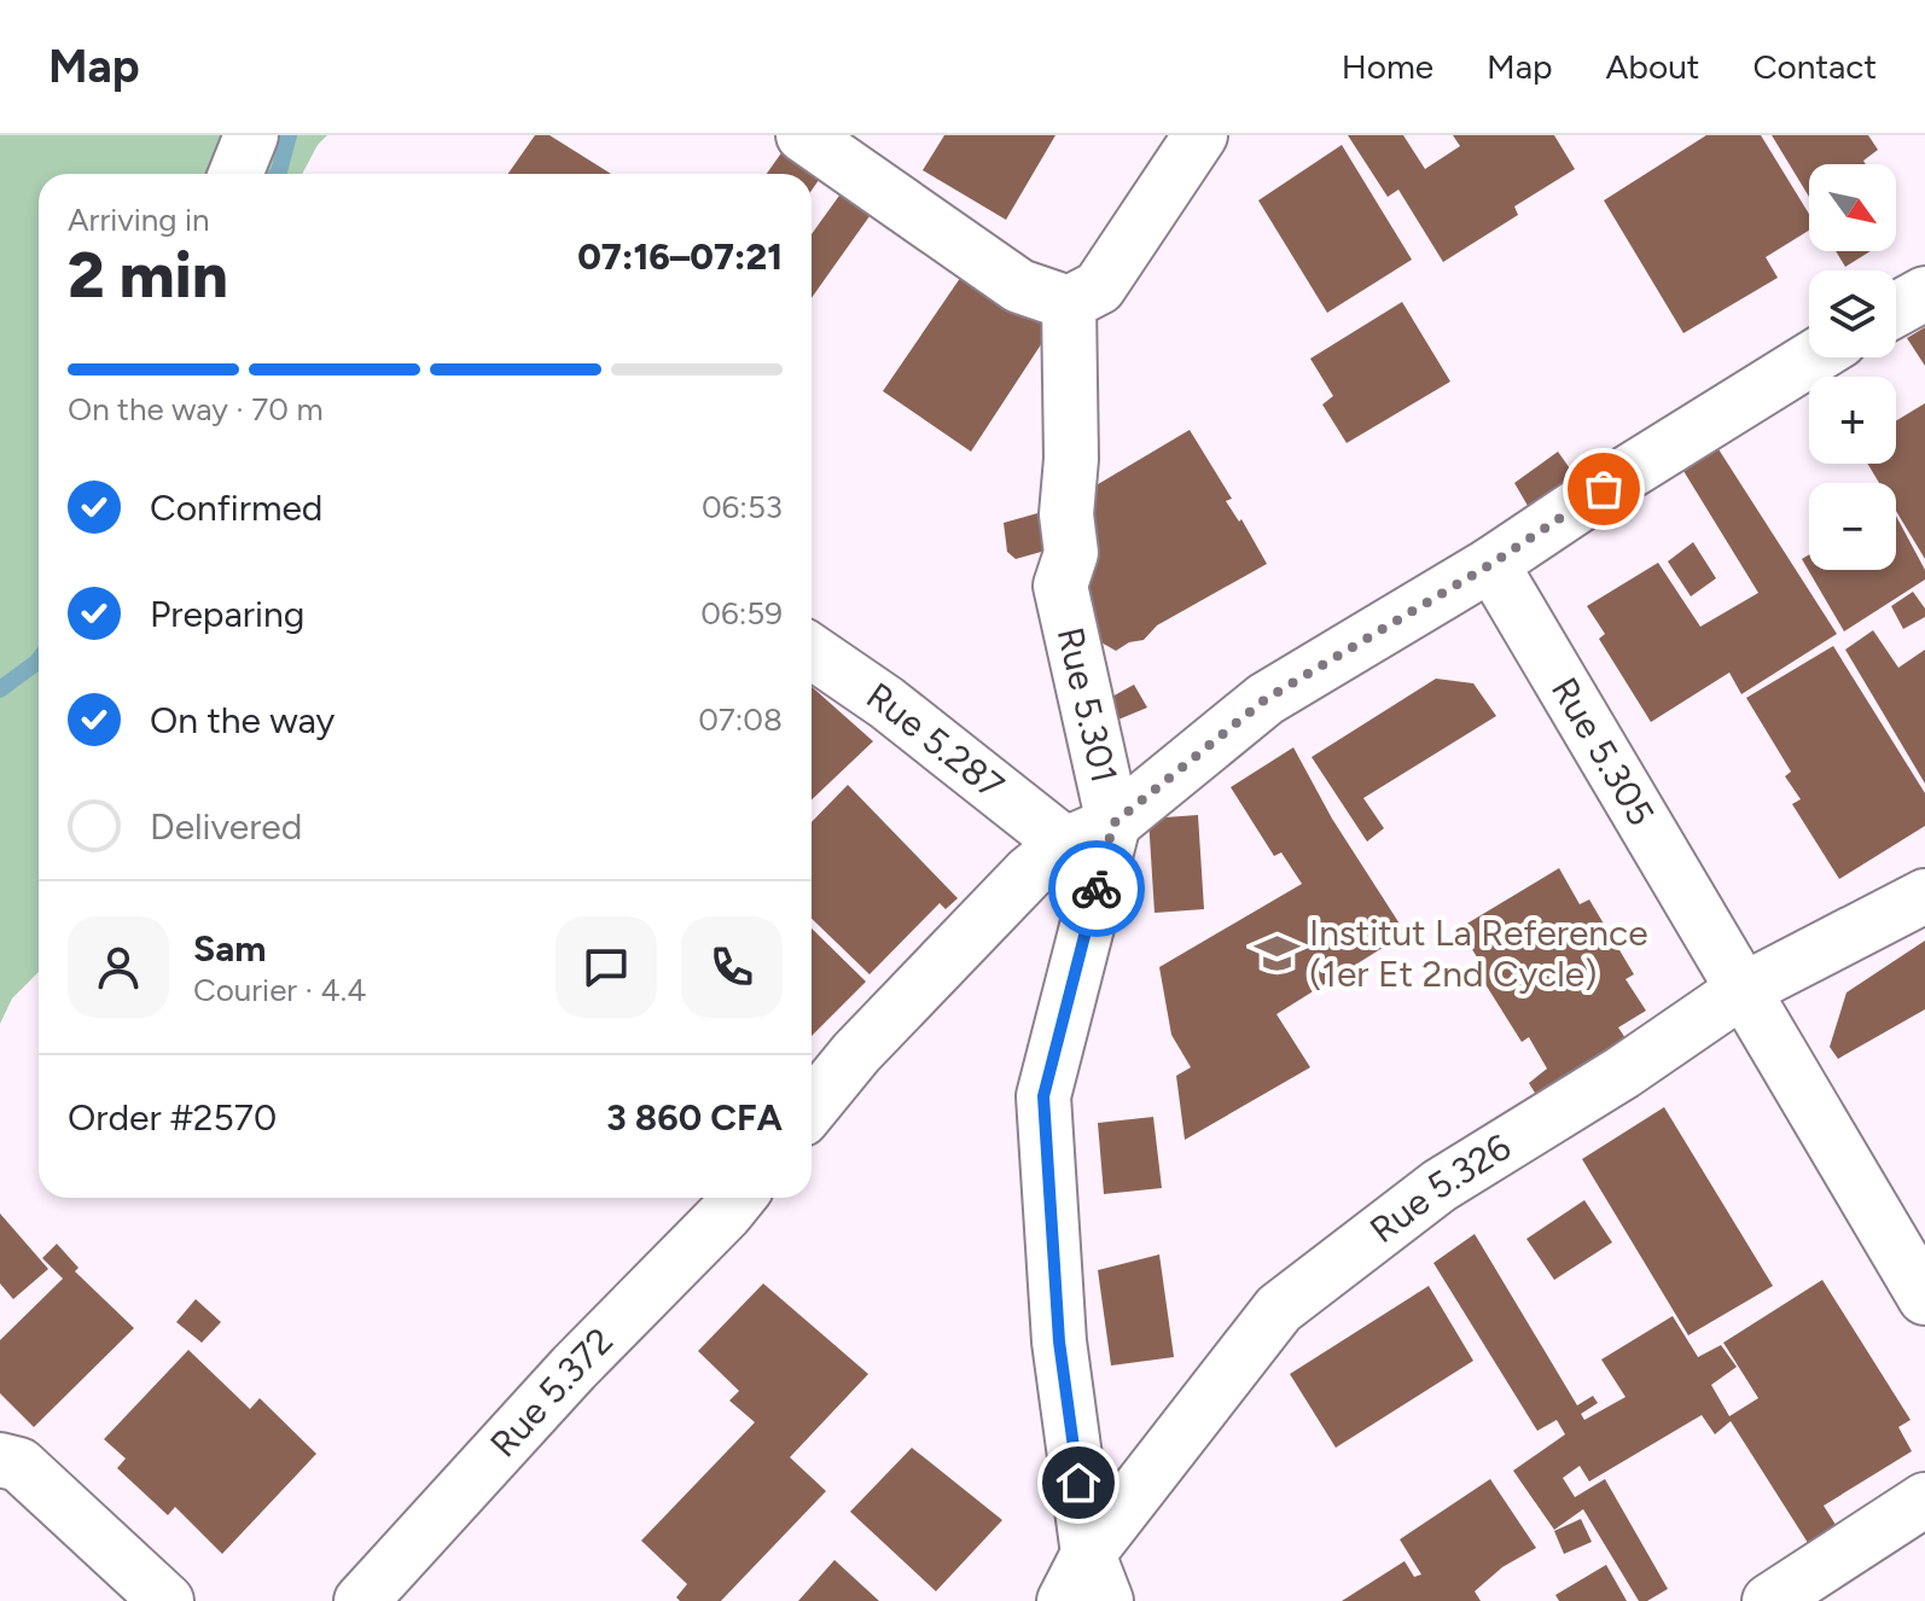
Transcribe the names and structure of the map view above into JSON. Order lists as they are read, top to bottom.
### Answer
{
  "streets": {
    "street": [
      "Rue 5.301",
      "Rue 5.287",
      "Rue 5.305",
      "Rue 5.326",
      "Rue 5.372"
    ]
  },
  "crossings": [
    ["Rue 5.301", "Rue 5.326"],
    ["Rue 5.305", "Rue 5.326"]
  ],
  "places": {
    "school or university": ["Institut La Reference (1er Et 2nd Cycle)"]
  },
  "north": "bottom right",
  "page": {
    "header": "Map",
    "nav": [
      "Home",
      "Map",
      "About",
      "Contact"
    ],
    "map_buttons": ["+", "−"],
    "heading": ["2 min", "Arriving in", "07:16–07:21"],
    "panel": [
      "Sam",
      "Courier · 4.4",
      "Order #2570",
      "3 860 CFA"
    ],
    "bar": "On the way · 70 m",
    "list": [
      ["Confirmed", "06:53"],
      ["Preparing", "06:59"],
      ["On the way", "07:08"],
      "Delivered"
    ]
  }
}
